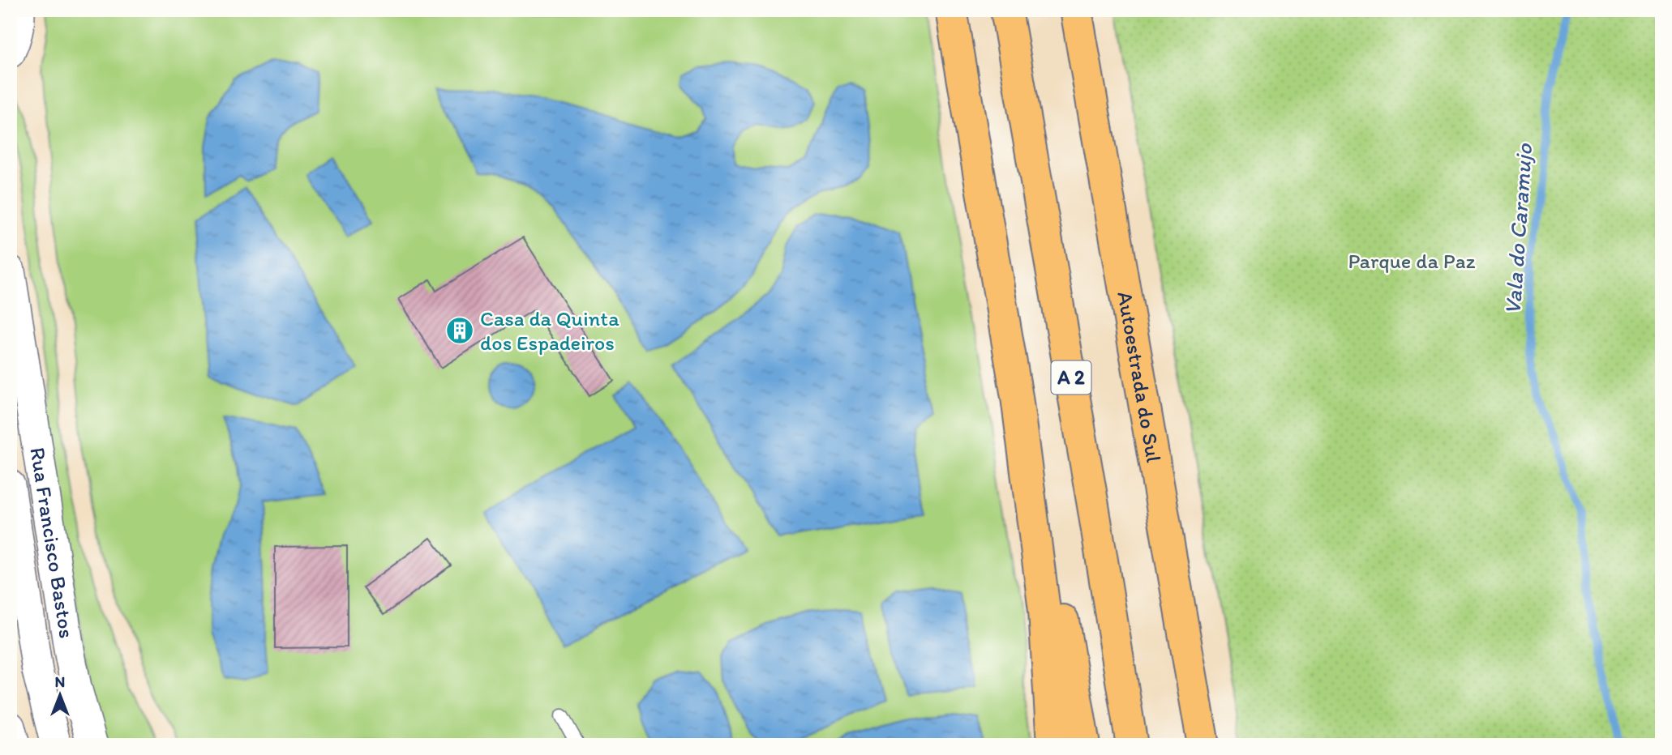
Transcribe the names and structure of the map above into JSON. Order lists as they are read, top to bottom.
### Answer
{
  "streets": {
    "highway": ["A 2", "Autoestrada do Sul"],
    "street": ["Rua Francisco Bastos"]
  },
  "water": ["Vala do Caramujo"],
  "parks": ["Parque da Paz"],
  "places": {
    "building": ["Casa da Quinta dos Espadeiros"]
  },
  "north": "top"
}
